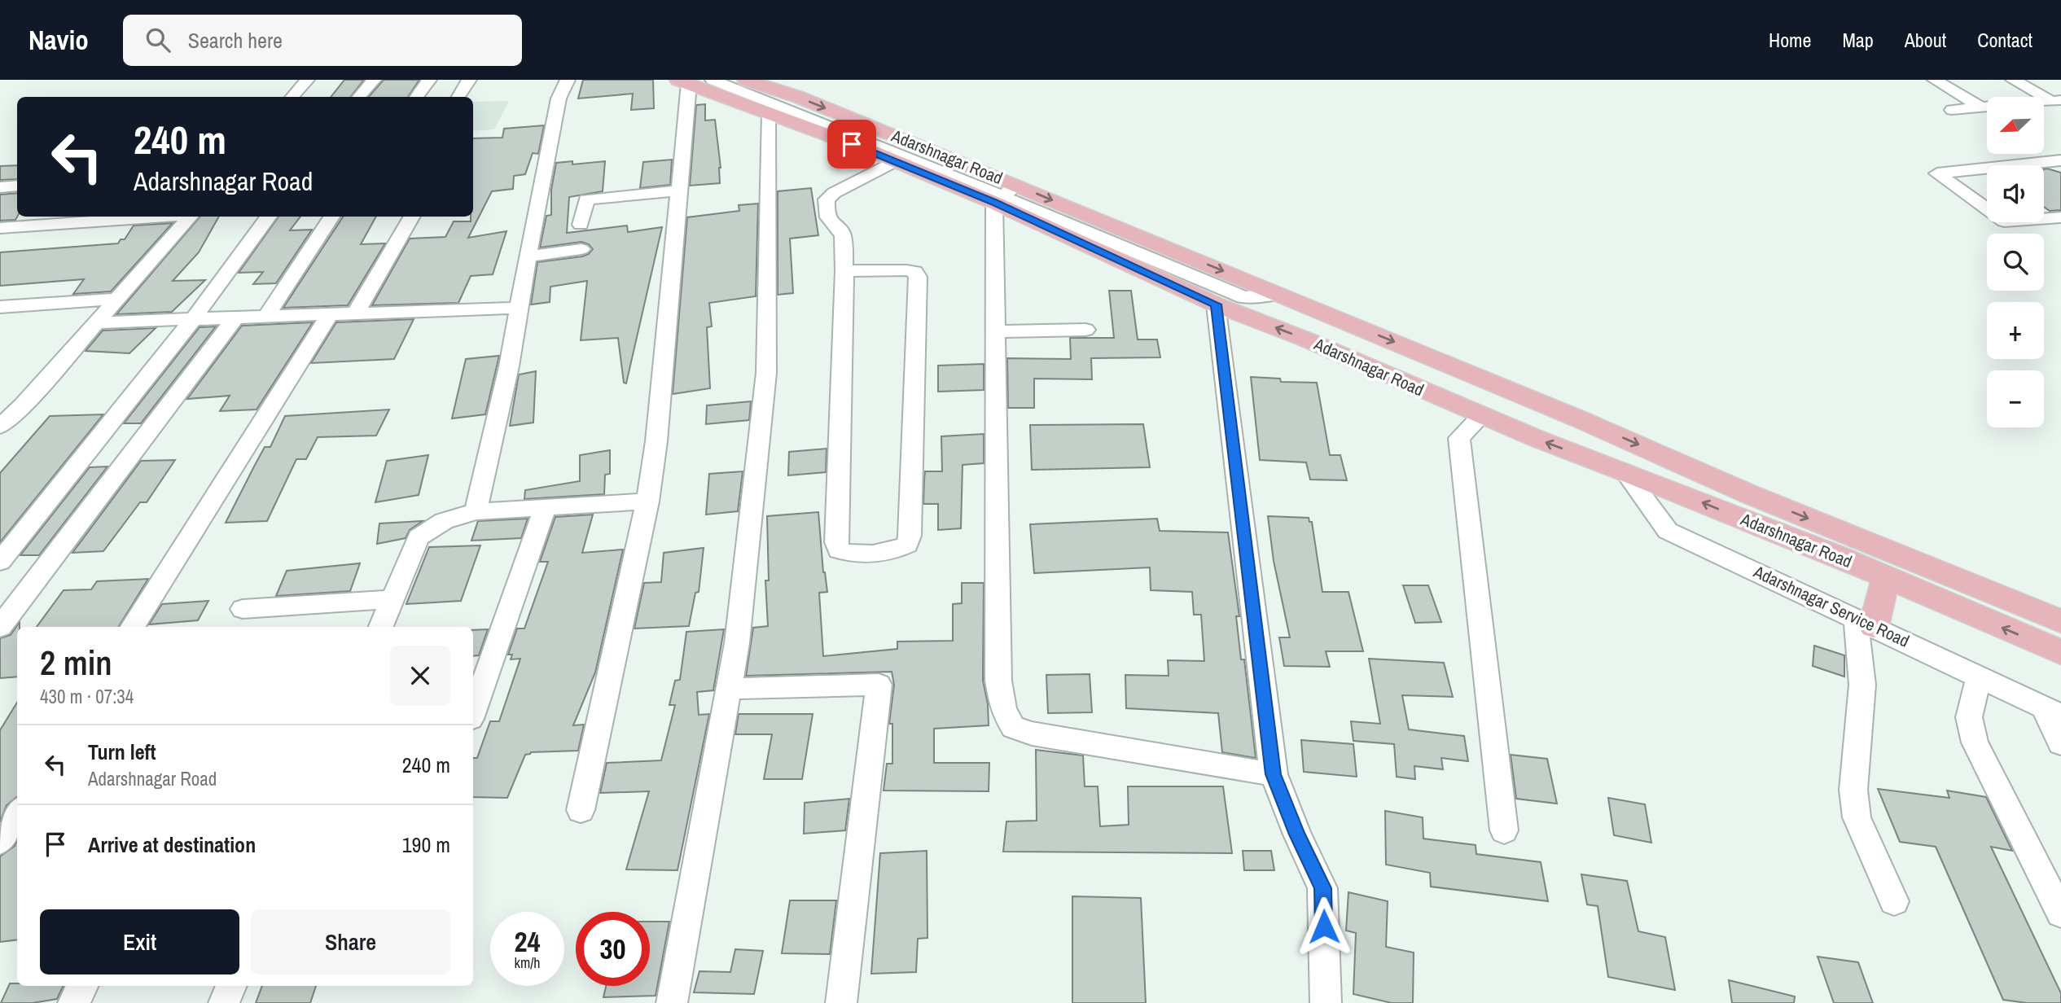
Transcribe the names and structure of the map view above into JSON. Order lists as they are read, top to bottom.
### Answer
{
  "streets": {
    "main road": ["Adarshnagar Road"],
    "street": ["Adarshnagar Service Road"]
  },
  "crossings": [
    ["Adarshnagar Road", "Adarshnagar Service Road"]
  ],
  "north": "bottom left",
  "page": {
    "header": "Navio",
    "search": "Search here",
    "nav": [
      "Home",
      "Map",
      "About",
      "Contact"
    ],
    "map_buttons": ["+", "−"],
    "turn": ["240 m", "Adarshnagar Road"],
    "heading": ["2 min", "430 m · 07:34"],
    "list": [
      {
        "name": "Turn left",
        "note": "Adarshnagar Road",
        "value": "240 m"
      },
      {
        "name": "Arrive at destination",
        "value": "190 m"
      }
    ],
    "buttons": ["Exit", "Share"],
    "speed": "24 km/h",
    "limit": "30"
  }
}
